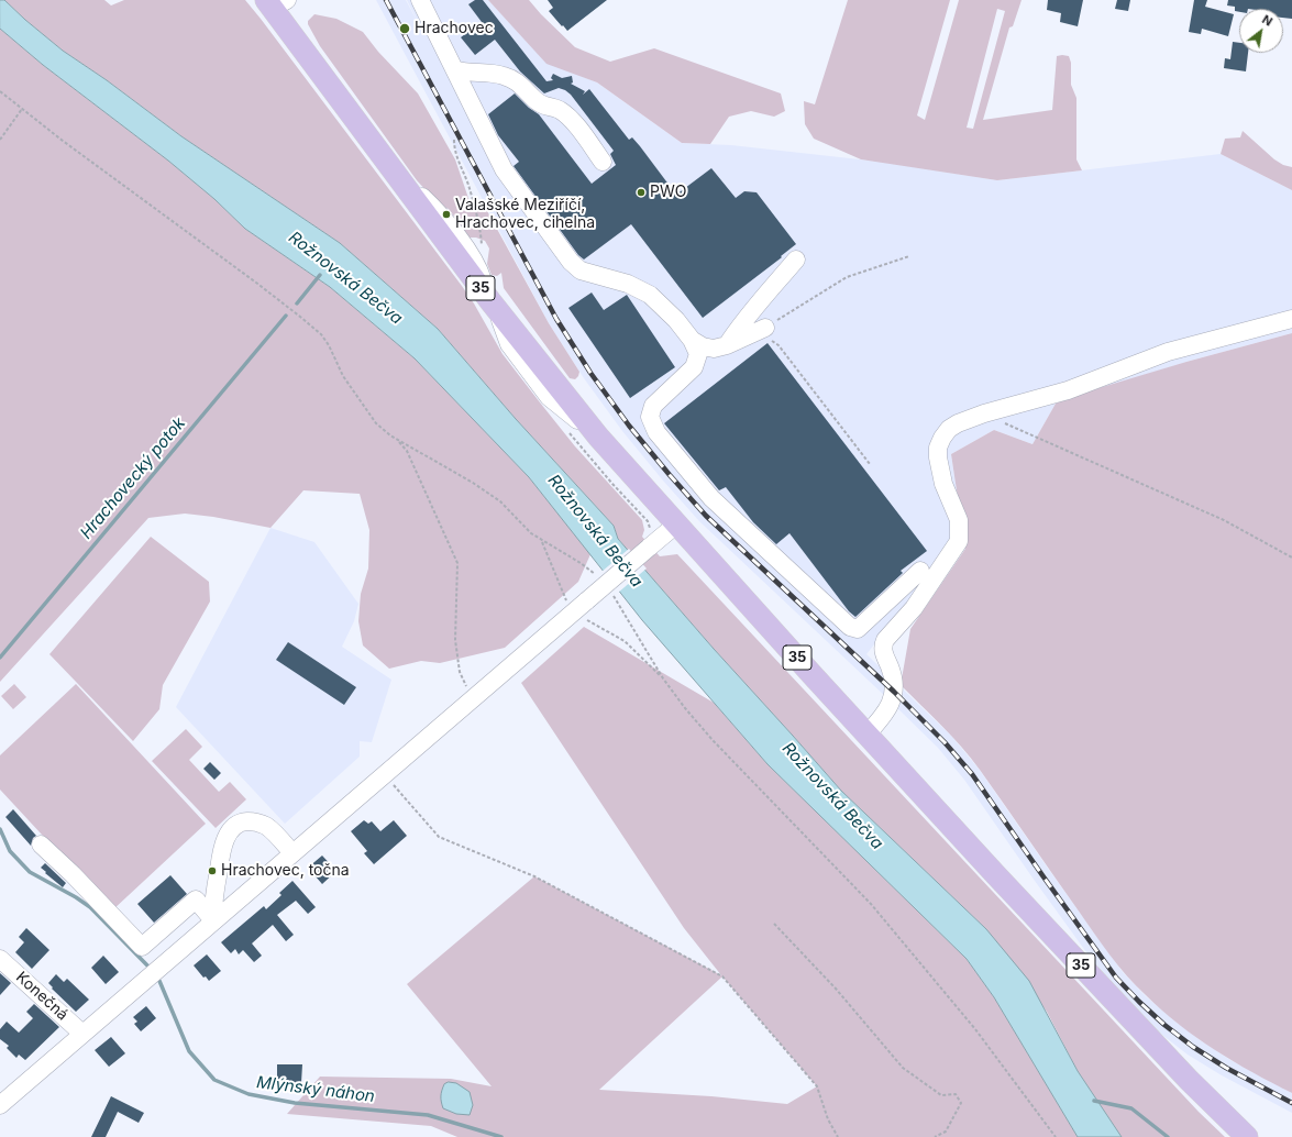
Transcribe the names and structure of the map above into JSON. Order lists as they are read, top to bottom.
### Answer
{
  "streets": {
    "main road": ["35"],
    "street": ["Konečná"]
  },
  "water": ["Rožnovská Bečva", "Hrachovecký potok", "Mlýnský náhon"],
  "places": [
    "Hrachovec",
    "PWO",
    "Valašské Meziříčí, Hrachovec, cihelna",
    "Hrachovec, točna"
  ],
  "north": "top right"
}
